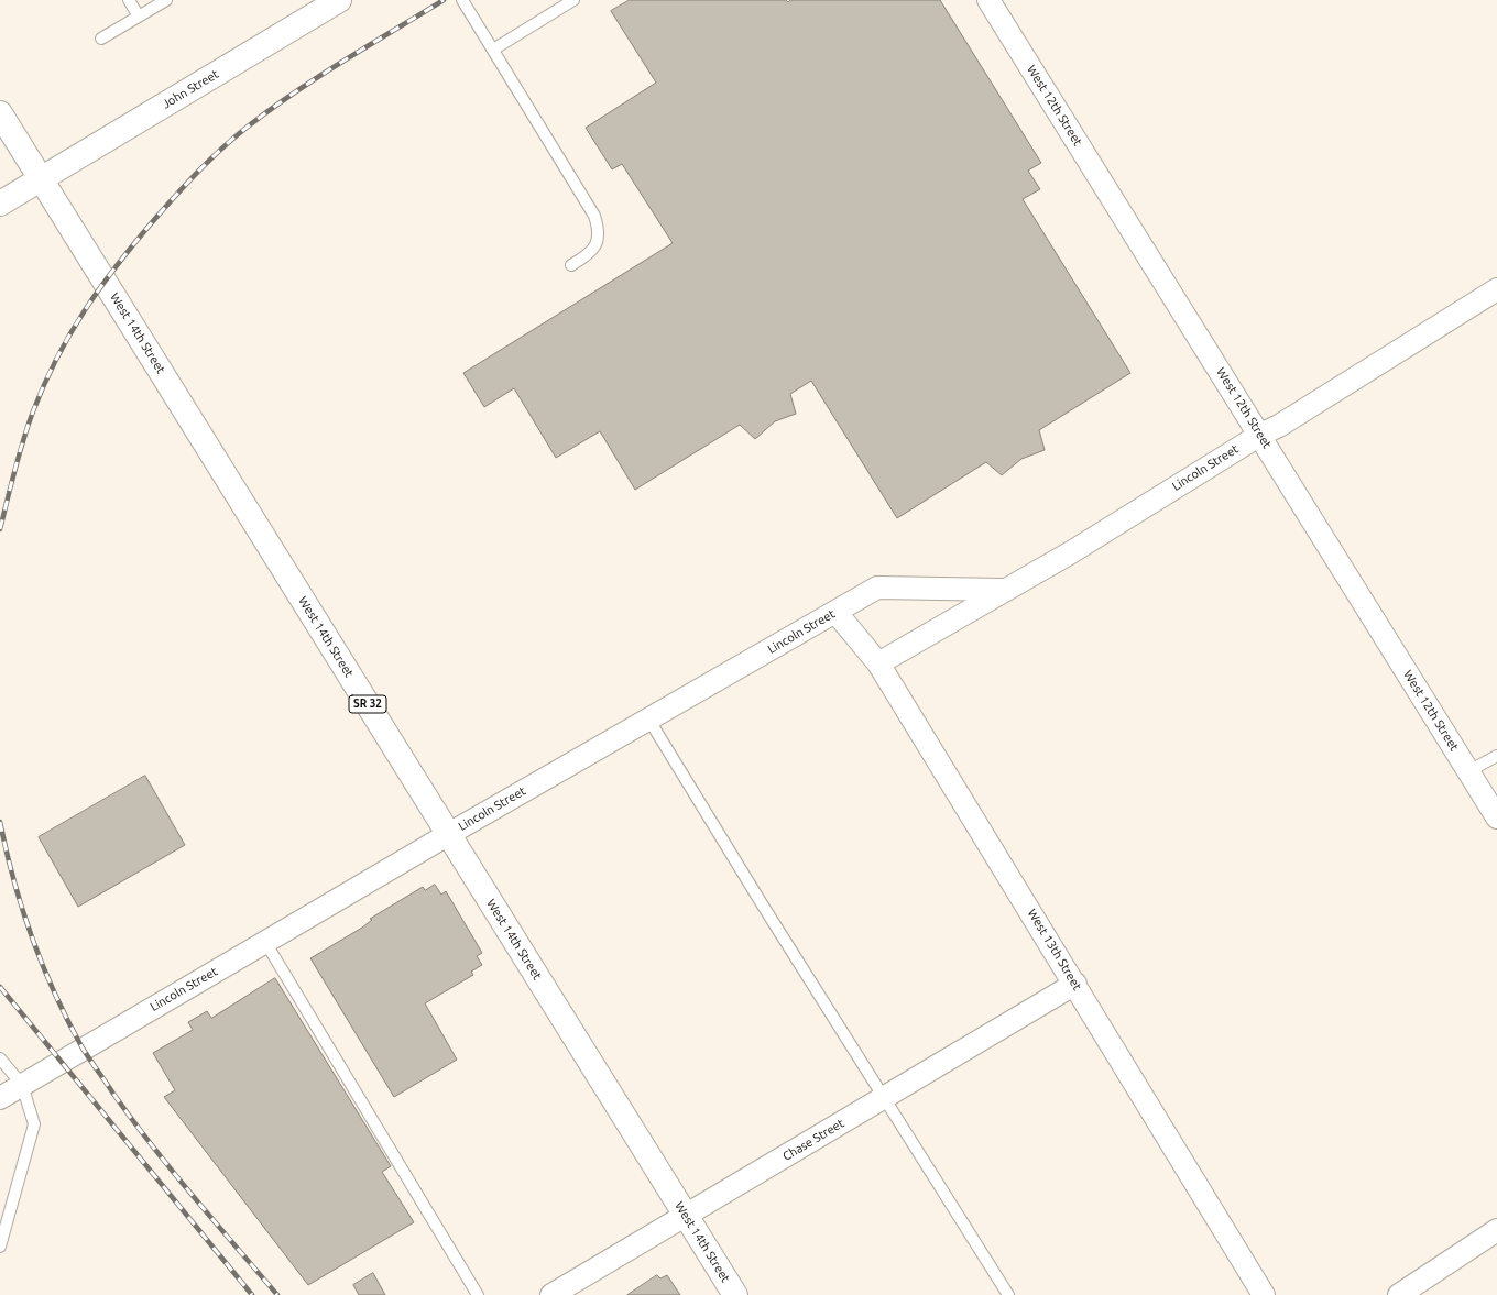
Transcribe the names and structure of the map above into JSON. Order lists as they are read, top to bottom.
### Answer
{
  "streets": {
    "main road": ["John Street", "West 14th Street", "SR 32"],
    "street": [
      "West 12th Street",
      "Lincoln Street",
      "West 13th Street",
      "Chase Street"
    ]
  },
  "crossings": [
    ["John Street", "West 14th Street"],
    ["West 12th Street", "Lincoln Street"],
    ["West 14th Street", "Lincoln Street"],
    ["West 14th Street", "Chase Street"],
    ["Lincoln Street", "West 13th Street"],
    ["West 13th Street", "Chase Street"]
  ]
}
